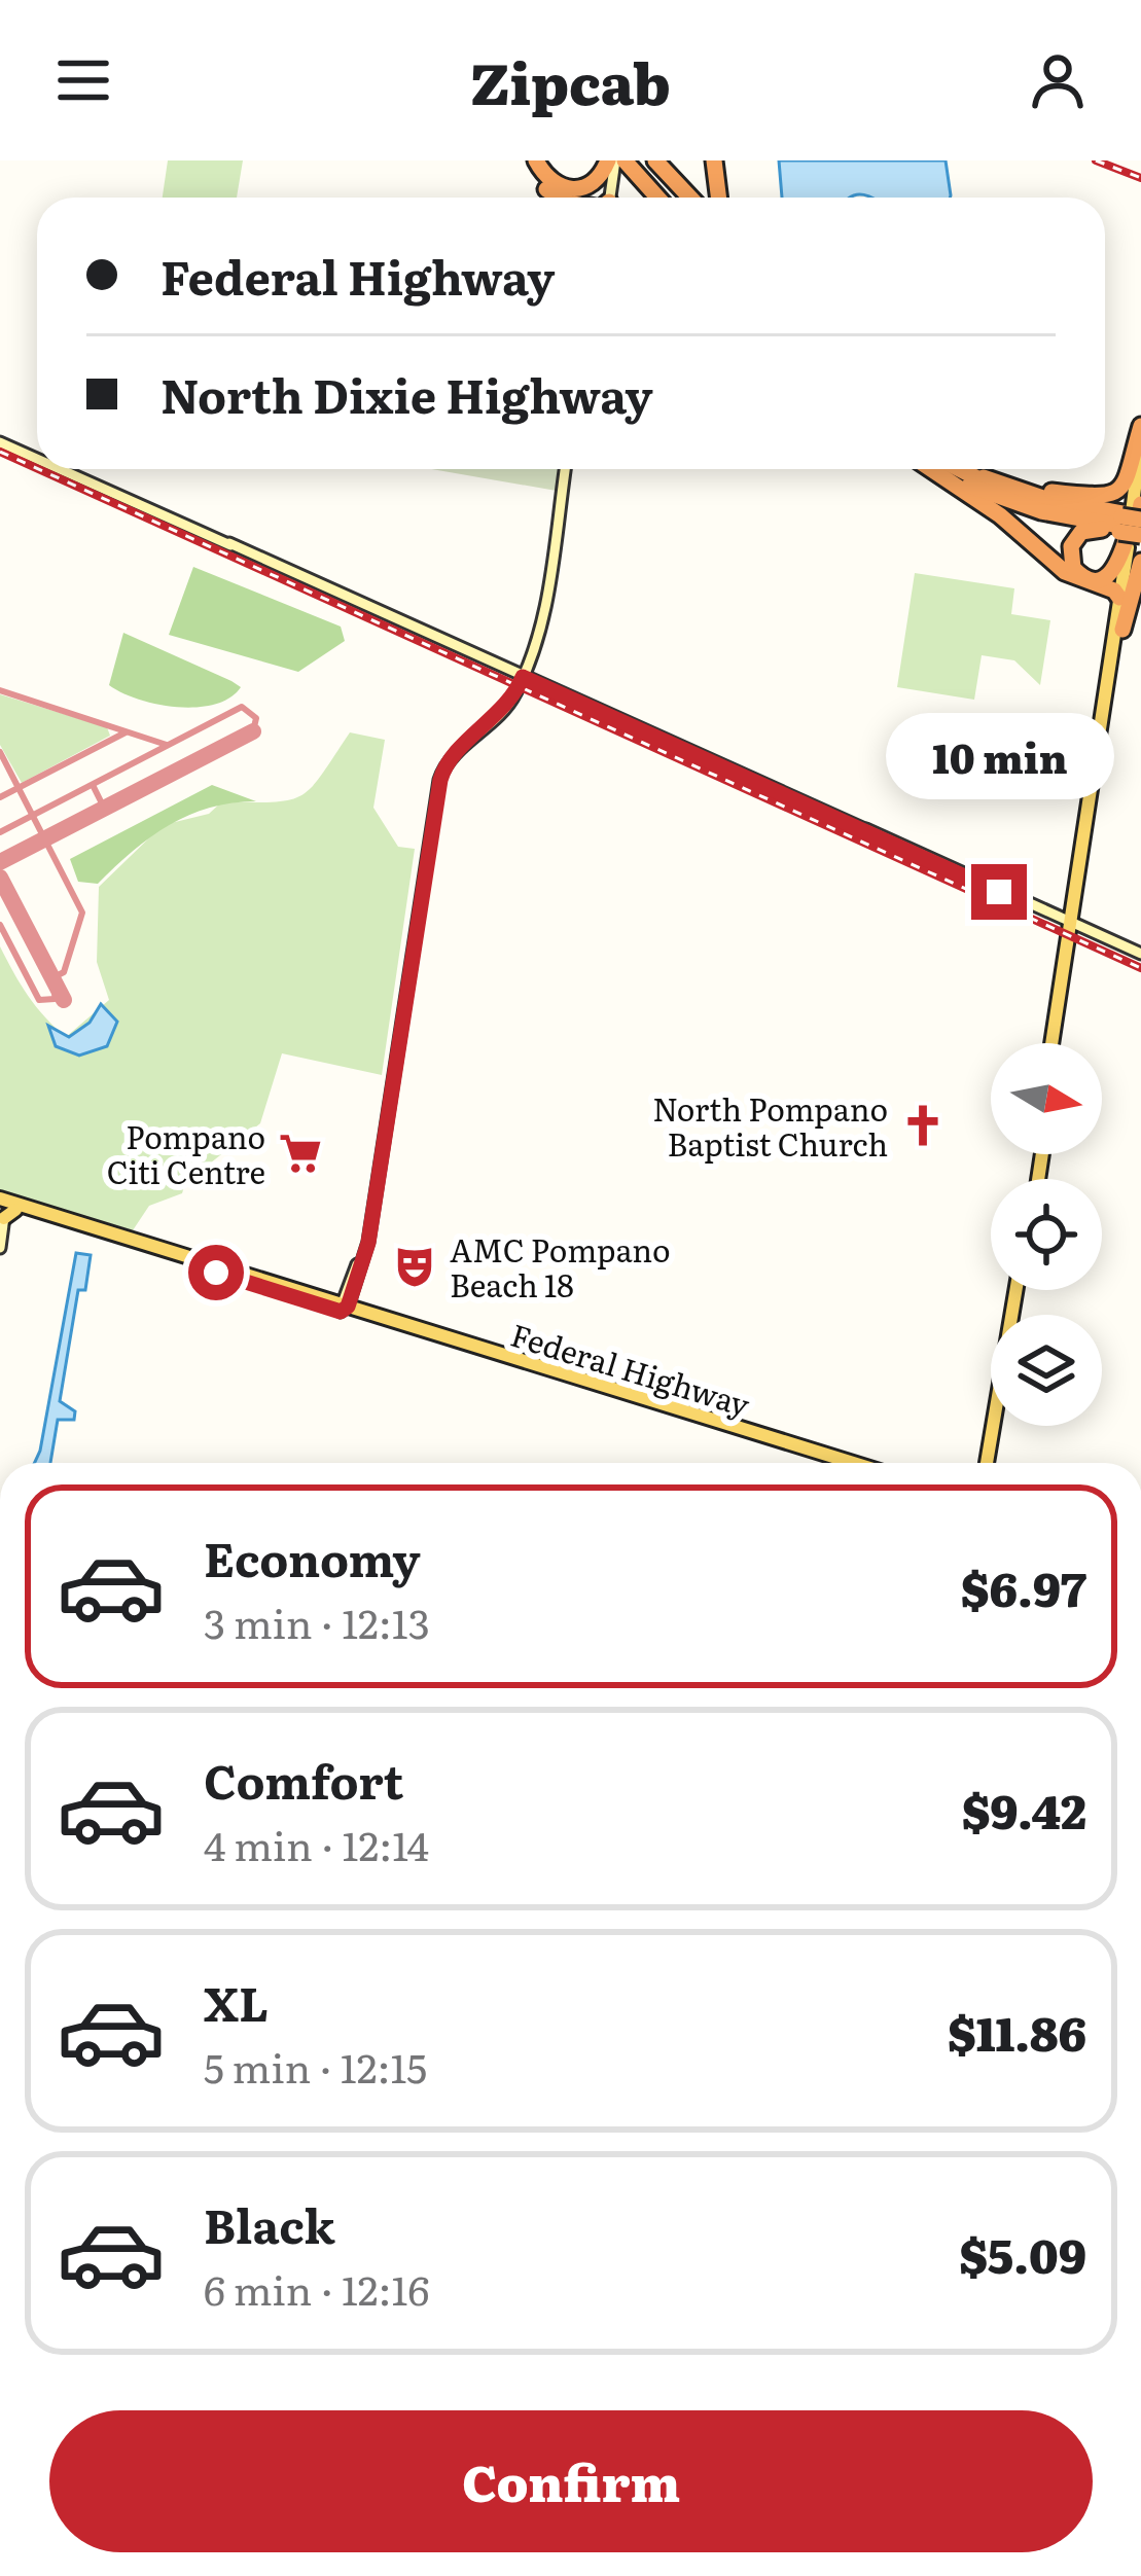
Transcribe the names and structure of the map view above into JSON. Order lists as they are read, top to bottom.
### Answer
{
  "streets": {
    "main road": ["Federal Highway"]
  },
  "places": {
    "church": ["North Pompano Baptist Church"],
    "supermarket": ["Pompano Citi Centre"],
    "theatre": ["AMC Pompano Beach 18"]
  },
  "north": "right",
  "page": {
    "header": "Zipcab",
    "banner": ["Federal Highway", "North Dixie Highway"],
    "bubble": "10 min",
    "list": [
      {
        "name": "Economy",
        "note": "3 min · 12:13",
        "value": "$6.97"
      },
      {
        "name": "Comfort",
        "note": "4 min · 12:14",
        "value": "$9.42"
      },
      {
        "name": "XL",
        "note": "5 min · 12:15",
        "value": "$11.86"
      },
      {
        "name": "Black",
        "note": "6 min · 12:16",
        "value": "$5.09"
      }
    ],
    "buttons": "Confirm"
  }
}
